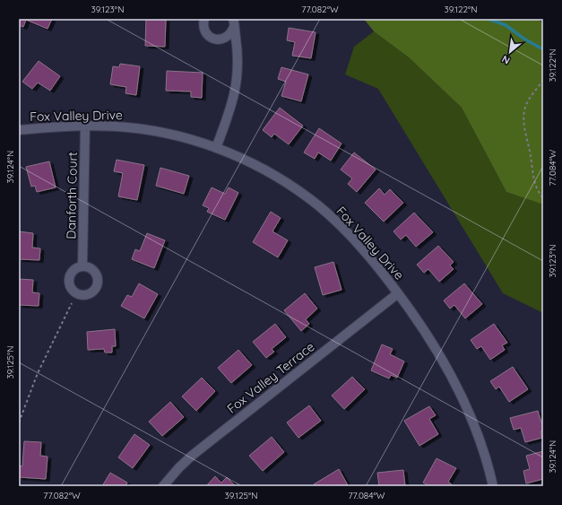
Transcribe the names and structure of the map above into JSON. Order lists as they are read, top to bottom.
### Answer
{
  "streets": {
    "street": ["Fox Valley Drive", "Danforth Court", "Fox Valley Terrace"]
  },
  "crossings": [
    ["Fox Valley Drive", "Danforth Court"],
    ["Fox Valley Drive", "Fox Valley Terrace"]
  ],
  "north": "bottom left",
  "coordinates": [
    "39.123°N",
    "77.082°W",
    "39.122°N",
    "39.124°N",
    "77.084°W",
    "39.125°N"
  ]
}
